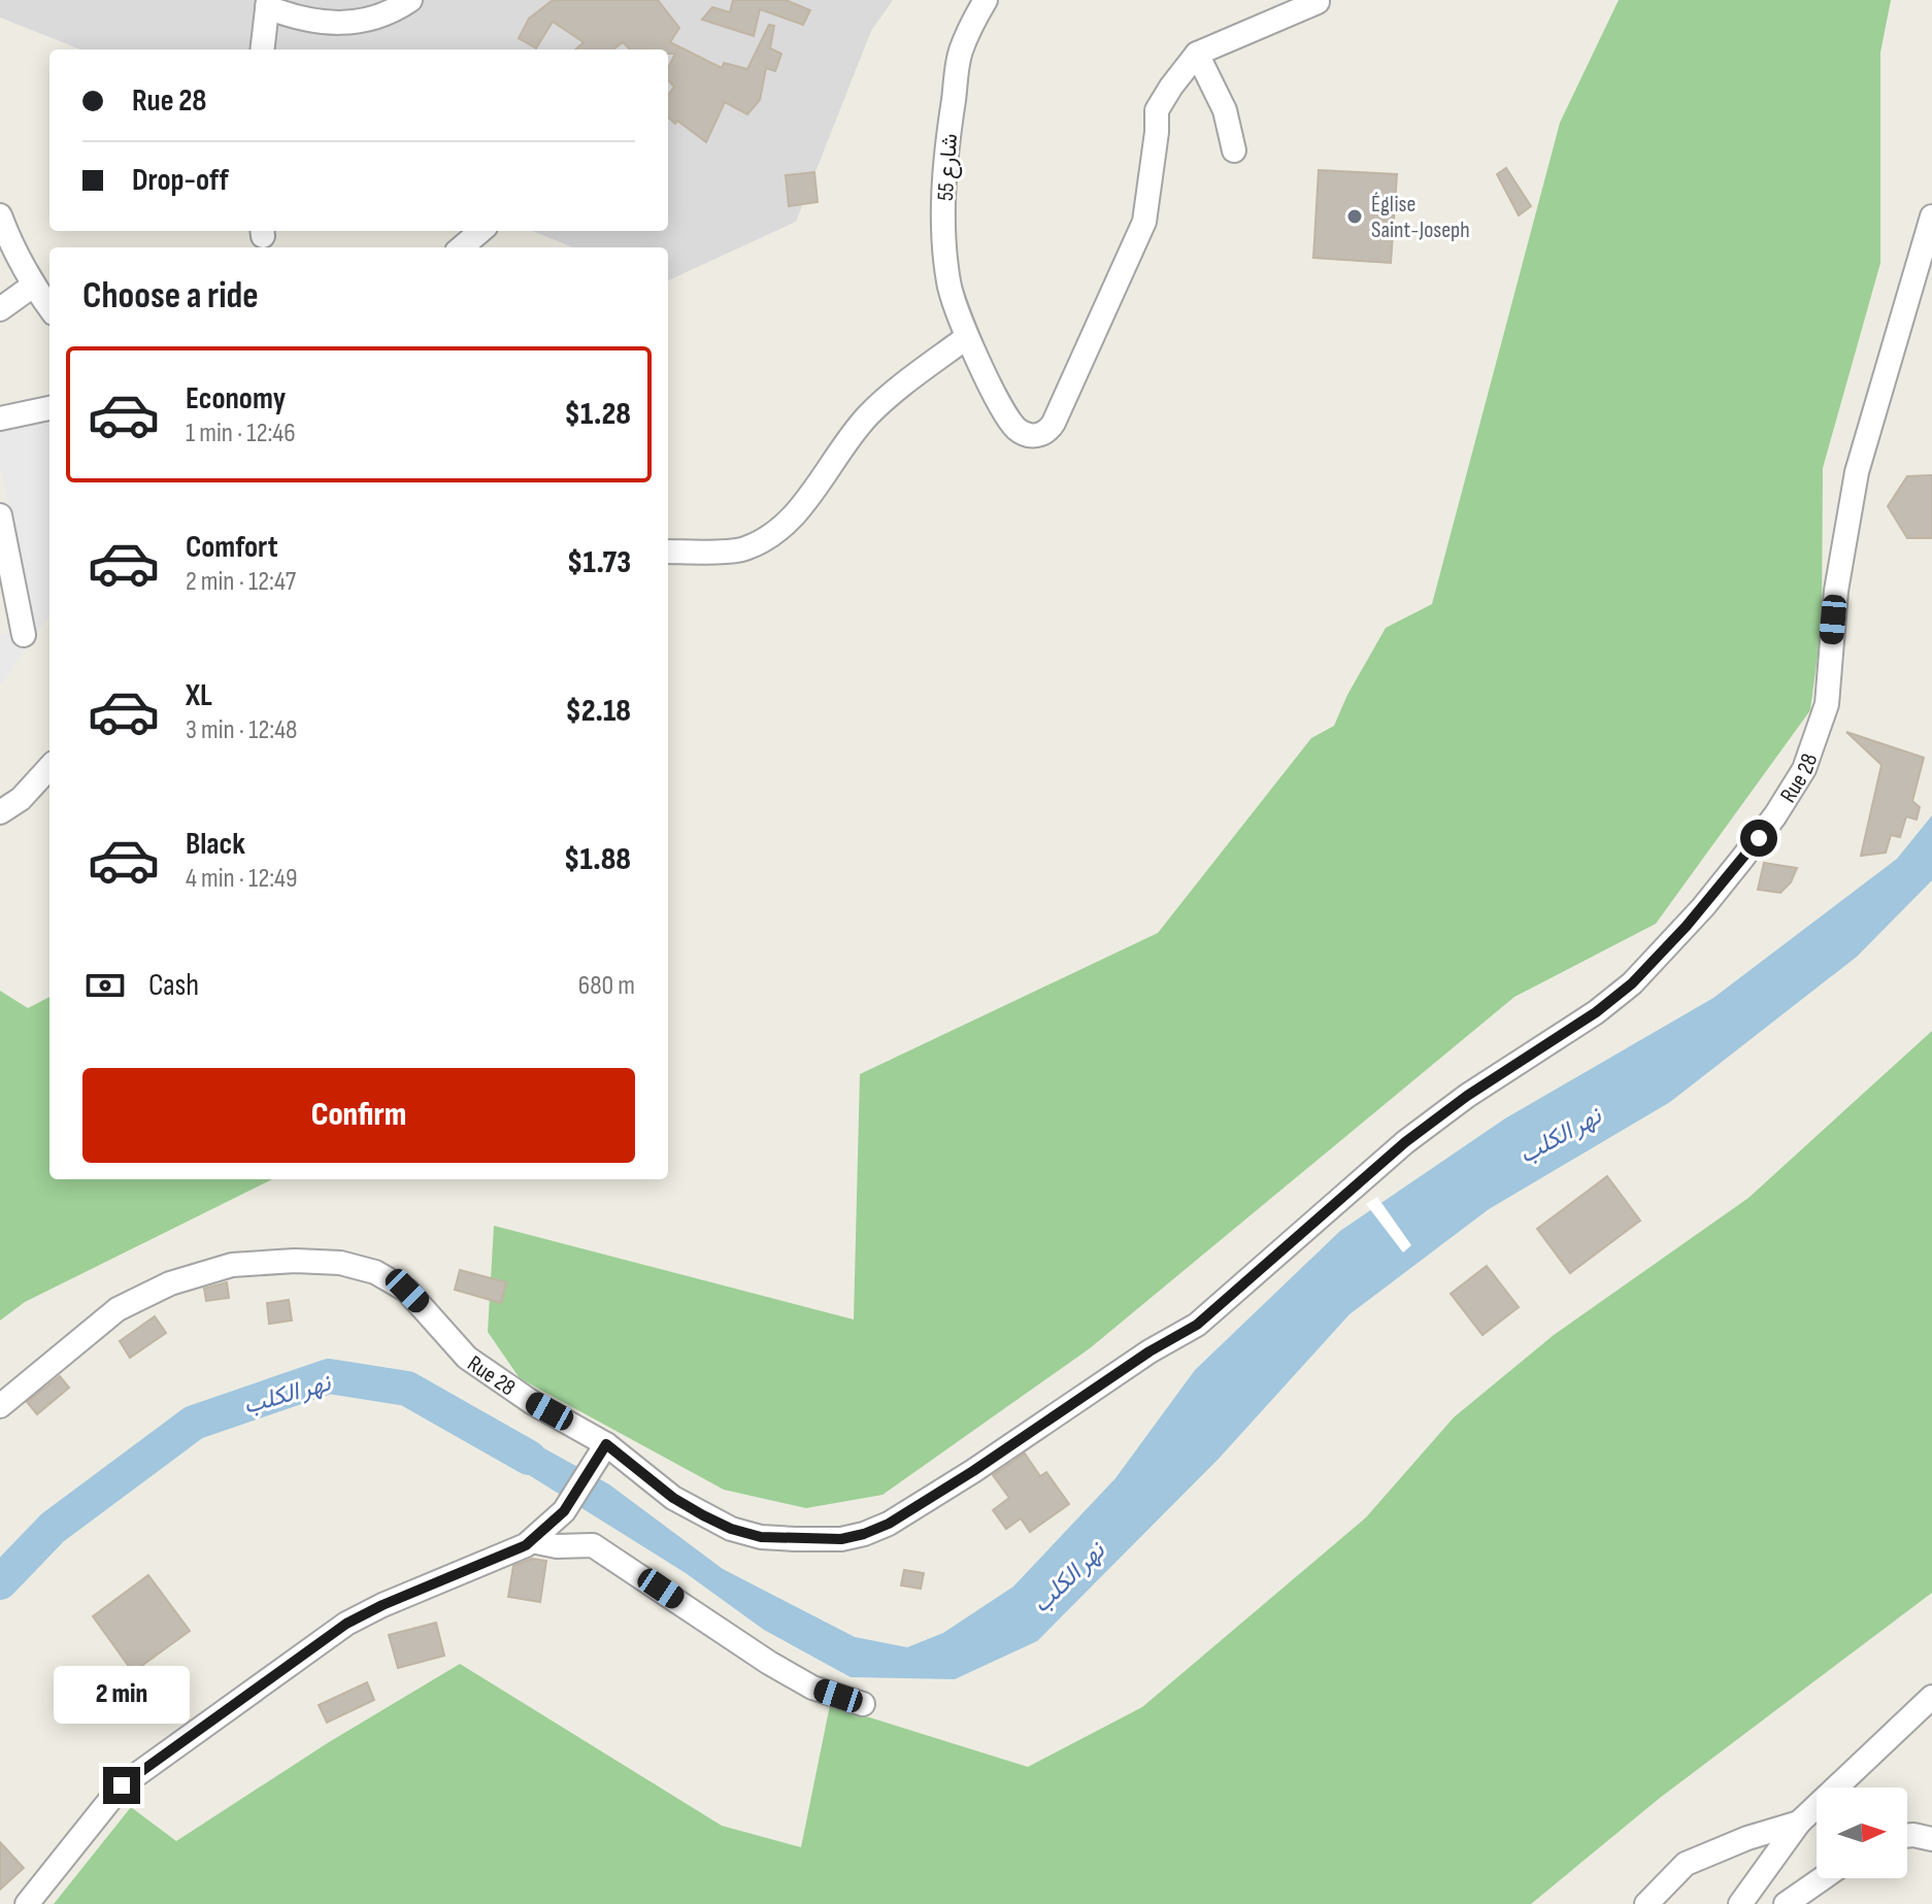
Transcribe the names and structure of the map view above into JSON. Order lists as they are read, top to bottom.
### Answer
{
  "streets": {
    "street": ["شارع 55", "Rue 28"]
  },
  "water": ["نهر الكلب"],
  "places": ["Église Saint-Joseph"],
  "north": "right",
  "page": {
    "banner": ["Rue 28", "Drop-off"],
    "heading": "Choose a ride",
    "list": [
      {
        "name": "Economy",
        "note": "1 min · 12:46",
        "value": "$1.28"
      },
      {
        "name": "Comfort",
        "note": "2 min · 12:47",
        "value": "$1.73"
      },
      {
        "name": "XL",
        "note": "3 min · 12:48",
        "value": "$2.18"
      },
      {
        "name": "Black",
        "note": "4 min · 12:49",
        "value": "$1.88"
      }
    ],
    "pay": ["Cash", "680 m"],
    "buttons": "Confirm",
    "bubble": "2 min"
  }
}
